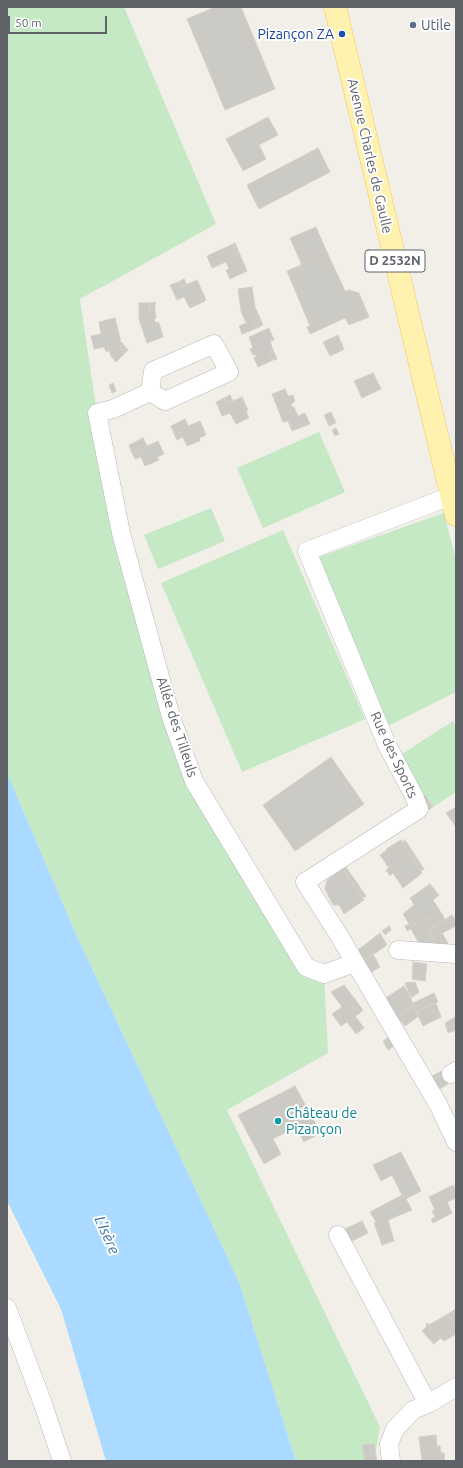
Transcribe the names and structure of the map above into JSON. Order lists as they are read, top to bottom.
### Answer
{
  "streets": {
    "main road": ["Avenue Charles de Gaulle", "D 2532N"],
    "street": ["Allée des Tilleuls", "Rue des Sports"]
  },
  "crossings": [
    ["Avenue Charles de Gaulle", "Rue des Sports"],
    ["Allée des Tilleuls", "Rue des Sports"]
  ],
  "water": ["L'Isère"],
  "places": ["Utile", "Pizançon ZA", "Château de Pizançon"],
  "scale_bar": "50 m"
}
